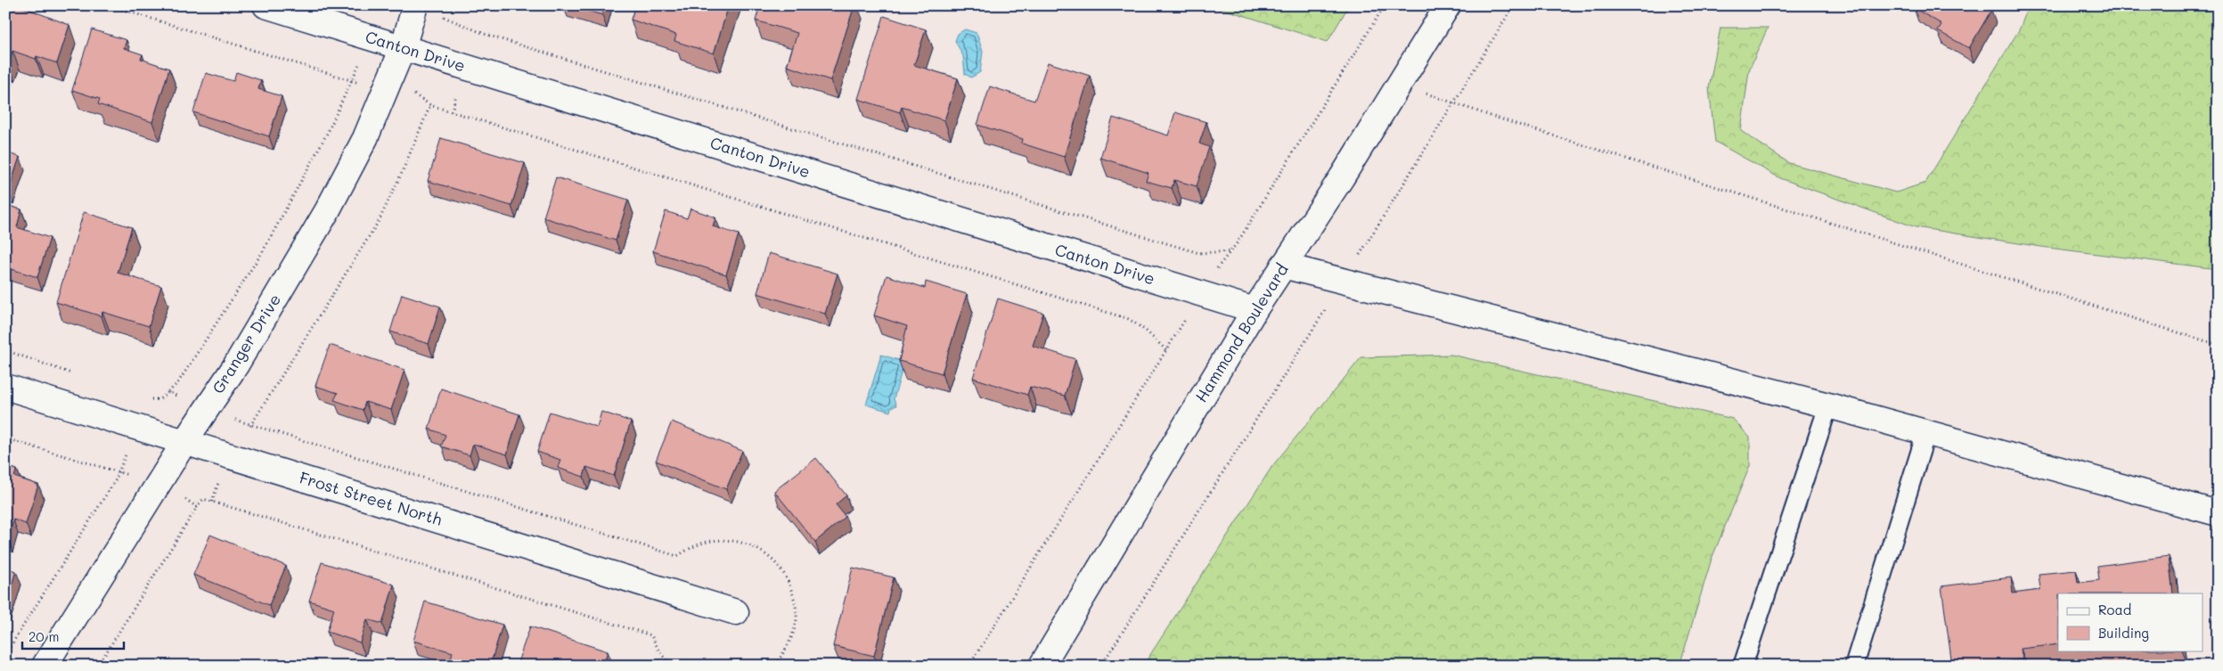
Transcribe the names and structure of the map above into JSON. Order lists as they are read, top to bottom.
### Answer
{
  "streets": {
    "street": [
      "Canton Drive",
      "Hammond Boulevard",
      "Granger Drive",
      "Frost Street North"
    ]
  },
  "crossings": [
    ["Canton Drive", "Hammond Boulevard"],
    ["Canton Drive", "Granger Drive"],
    ["Granger Drive", "Frost Street North"]
  ],
  "legend": ["Road", "Building"],
  "scale_bar": "20 m"
}
